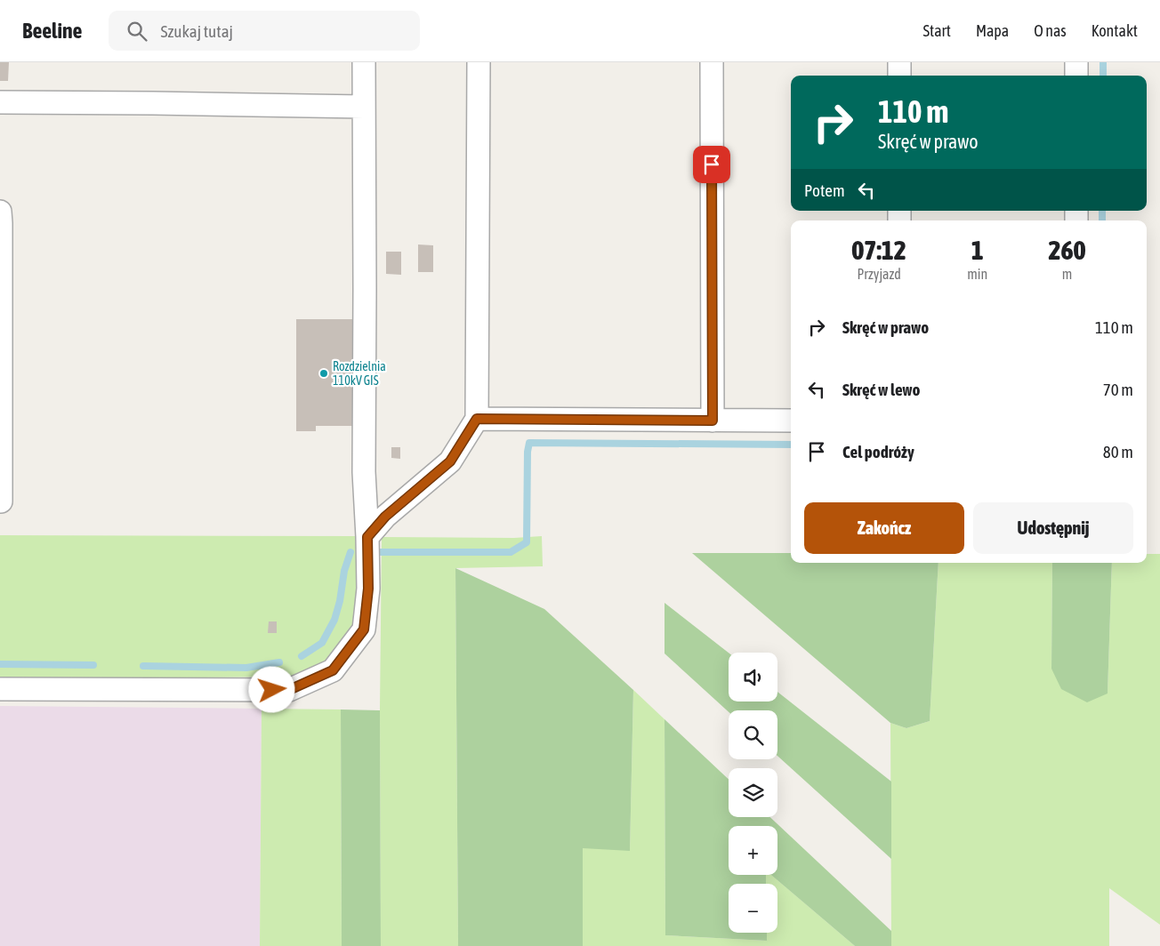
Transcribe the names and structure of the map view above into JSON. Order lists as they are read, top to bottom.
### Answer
{
  "places": ["Rozdzielnia 110kV GIS"],
  "page": {
    "header": "Beeline",
    "search": "Szukaj tutaj",
    "nav": [
      "Start",
      "Mapa",
      "O nas",
      "Kontakt"
    ],
    "turn": ["110 m", "Skręć w prawo"],
    "then": "Potem",
    "eta": [
      "07:12",
      "Przyjazd",
      "1",
      "min",
      "260",
      "m"
    ],
    "list": [
      {
        "name": "Skręć w prawo",
        "value": "110 m"
      },
      {
        "name": "Skręć w lewo",
        "value": "70 m"
      },
      {
        "name": "Cel podróży",
        "value": "80 m"
      }
    ],
    "buttons": ["Zakończ", "Udostępnij"],
    "map_buttons": ["+", "−"]
  }
}
